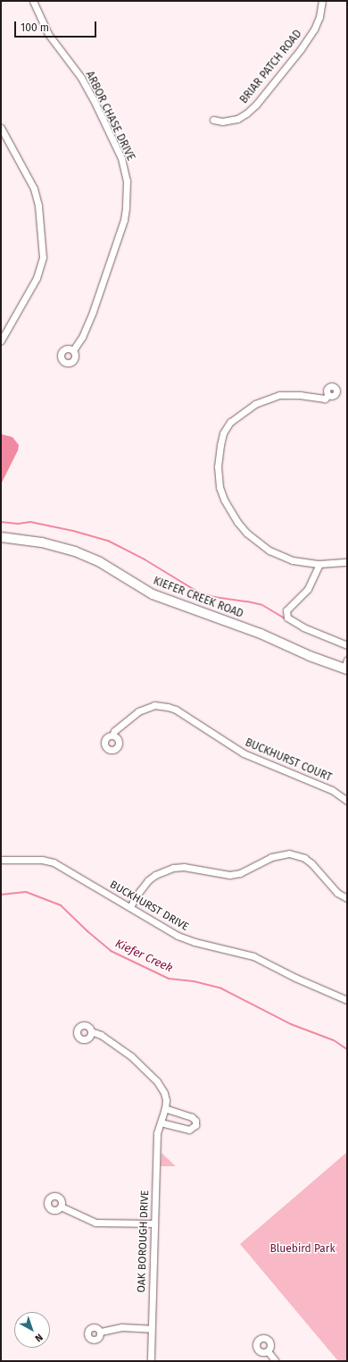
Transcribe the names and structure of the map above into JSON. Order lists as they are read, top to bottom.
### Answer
{
  "streets": {
    "street": [
      "BRIAR PATCH ROAD",
      "ARBOR CHASE DRIVE",
      "KIEFER CREEK ROAD",
      "BUCKHURST COURT",
      "BUCKHURST DRIVE",
      "OAK BOROUGH DRIVE"
    ]
  },
  "water": ["Kiefer Creek"],
  "parks": ["Bluebird Park"],
  "scale_bar": "100 m",
  "north": "bottom right"
}
